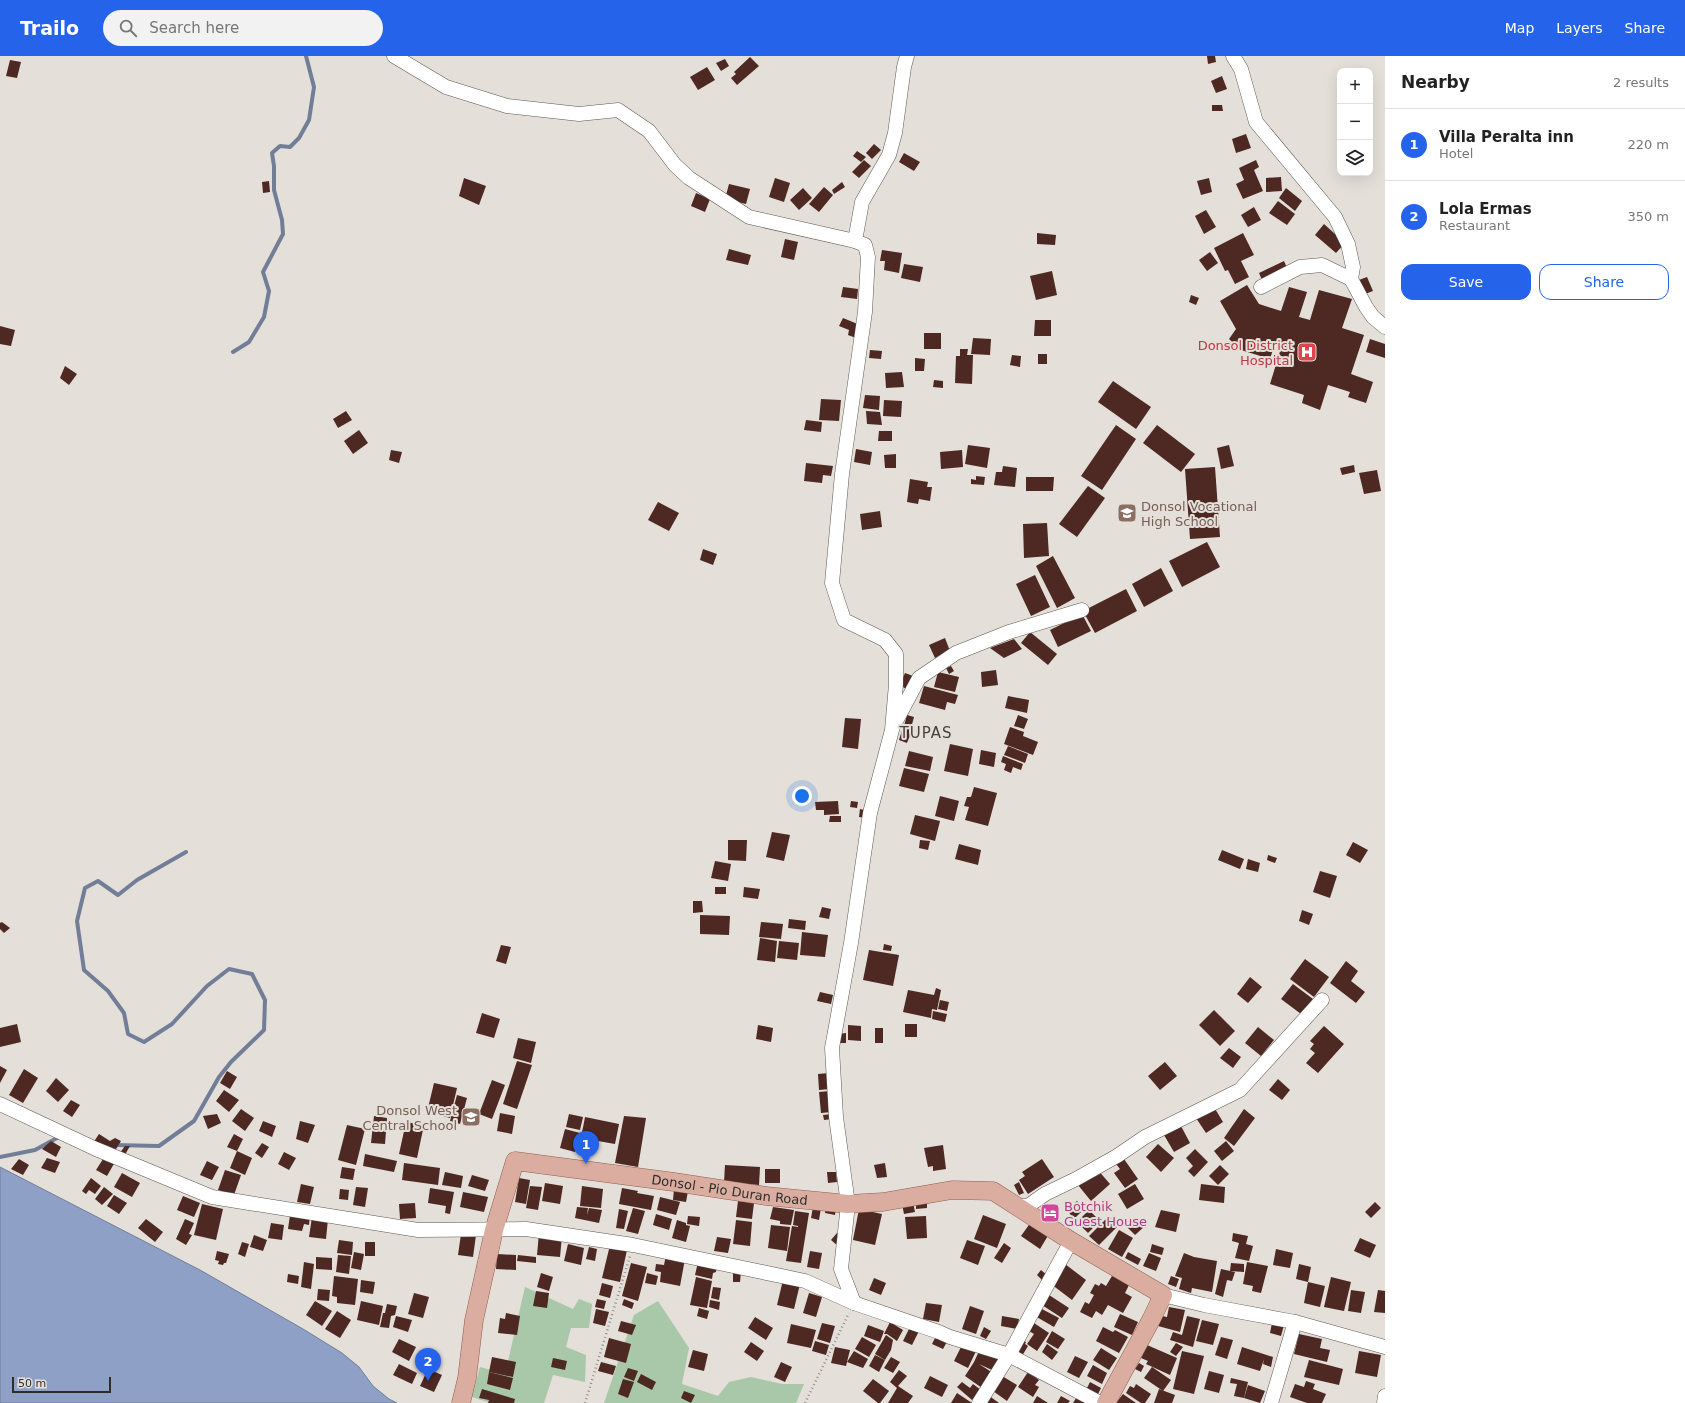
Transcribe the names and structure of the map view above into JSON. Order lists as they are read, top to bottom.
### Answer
{
  "streets": {
    "main road": ["Donsol - Pio Duran Road"]
  },
  "districts": ["TUPAS"],
  "places": {
    "hospital": ["Donsol District Hospital"],
    "school or university": ["Donsol Vocational High School", "Donsol West Central School"],
    "hotel": ["Botchik Guest House"]
  },
  "scale_bar": "50 m",
  "page": {
    "header": "Trailo",
    "search": "Search here",
    "nav": ["Map", "Layers", "Share"],
    "heading": ["Nearby", "2 results"],
    "map_buttons": ["+", "−"],
    "list": [
      {
        "mark": "1",
        "name": "Villa Peralta inn",
        "note": "Hotel",
        "value": "220 m"
      },
      {
        "mark": "2",
        "name": "Lola Ermas",
        "note": "Restaurant",
        "value": "350 m"
      }
    ],
    "buttons": ["Save", "Share"],
    "pins": ["1", "2"],
    "scale": "50 m"
  }
}
